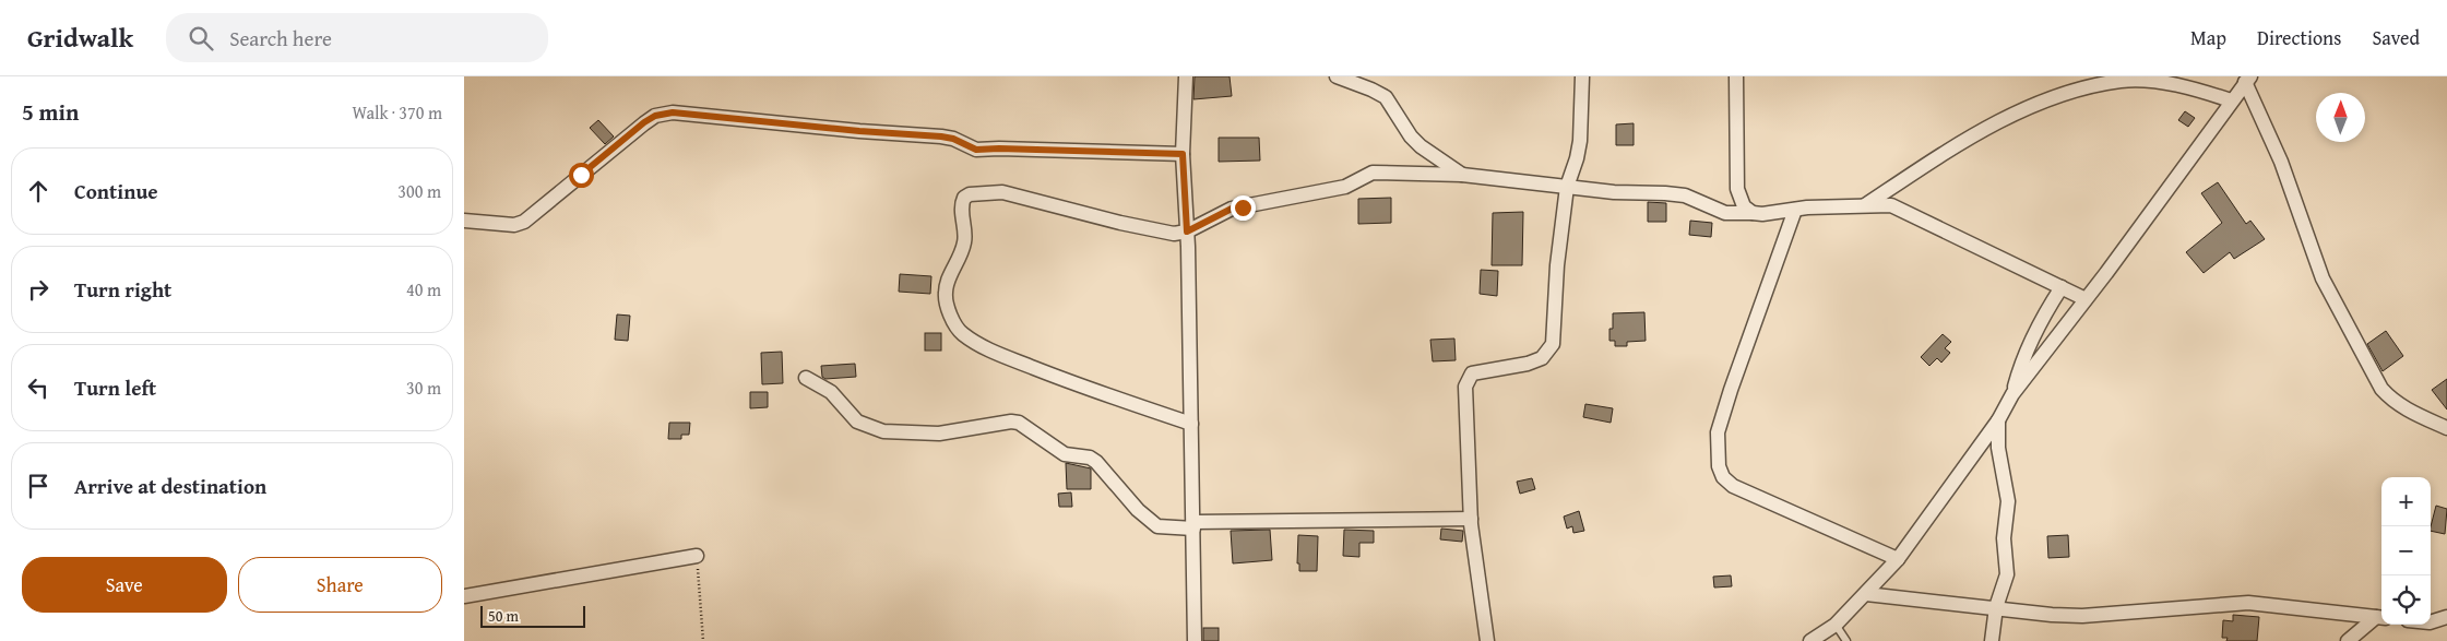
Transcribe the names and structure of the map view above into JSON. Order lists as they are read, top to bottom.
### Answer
{
  "scale_bar": "50 m",
  "north": "top",
  "page": {
    "header": "Gridwalk",
    "search": "Search here",
    "nav": ["Map", "Directions", "Saved"],
    "heading": ["5 min", "Walk · 370 m"],
    "list": [
      ["Continue", "300 m"],
      ["Turn right", "40 m"],
      ["Turn left", "30 m"],
      "Arrive at destination"
    ],
    "map_buttons": ["+", "−"],
    "buttons": ["Save", "Share"],
    "scale": "50 m"
  }
}
